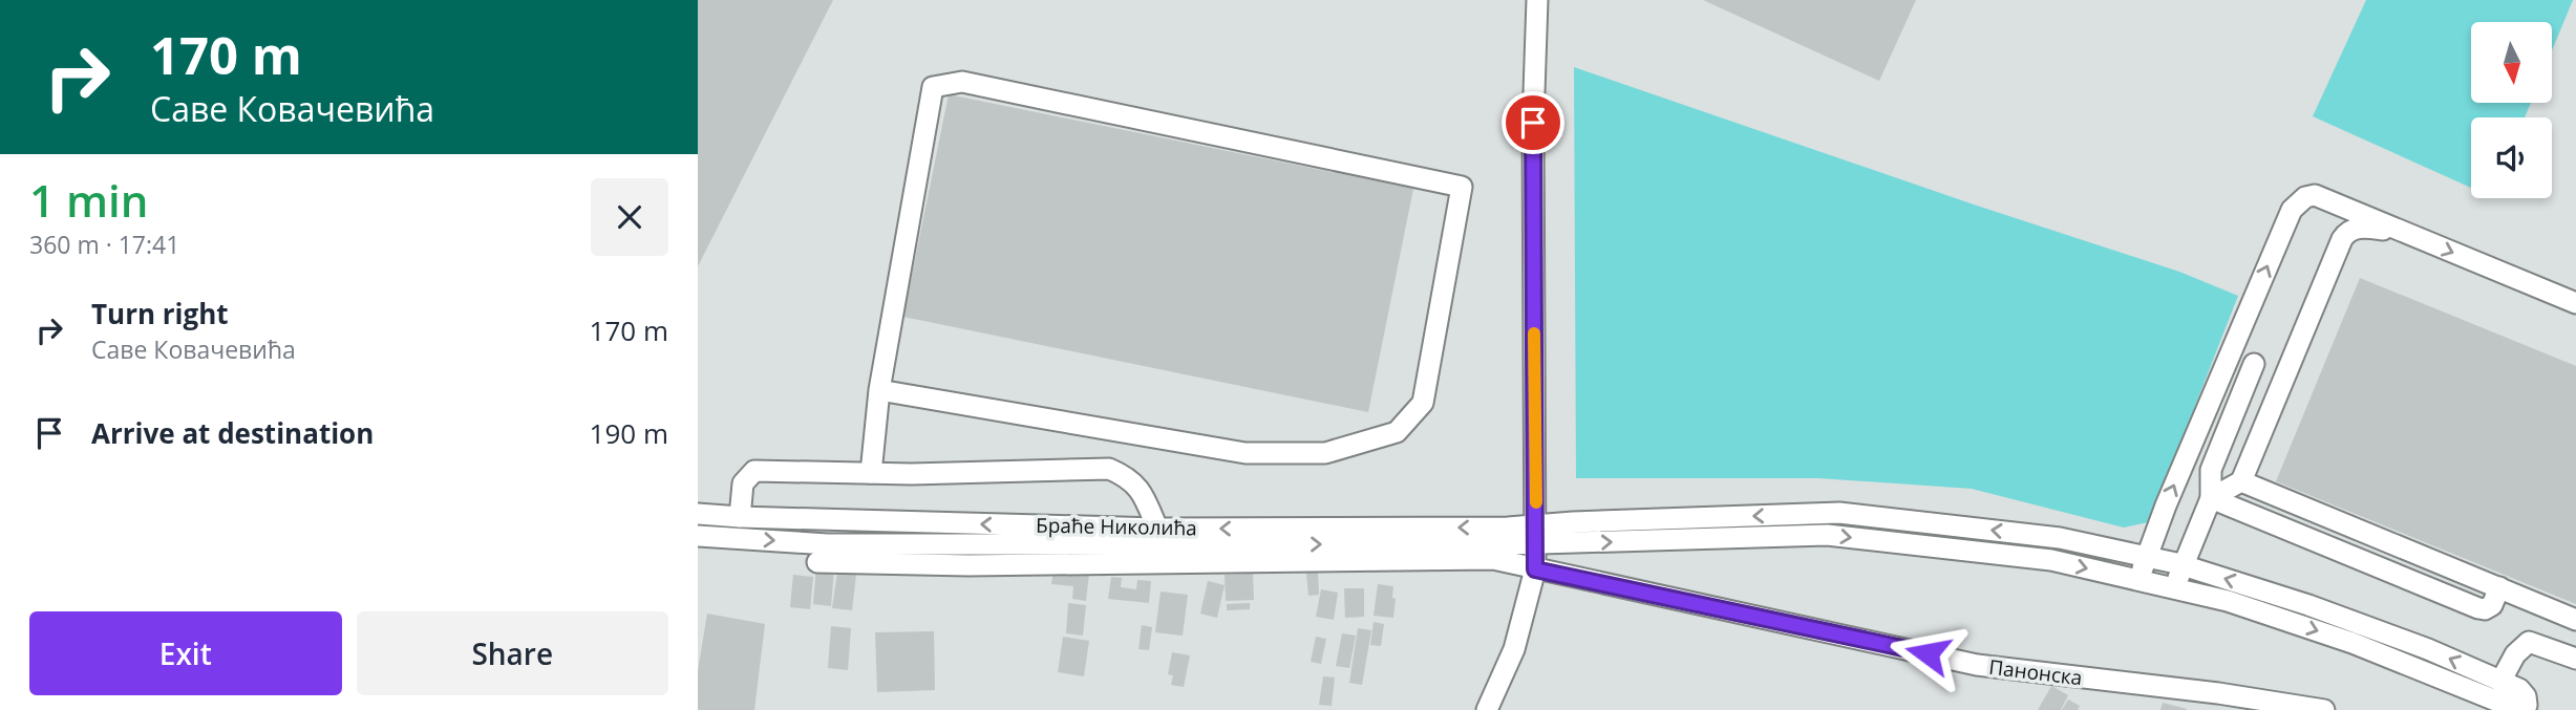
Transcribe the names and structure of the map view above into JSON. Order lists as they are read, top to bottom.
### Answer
{
  "streets": {
    "street": ["Браће Николића", "Панонска"]
  },
  "north": "bottom",
  "page": {
    "turn": ["170 m", "Саве Ковачевића"],
    "heading": ["1 min", "360 m · 17:41"],
    "list": [
      {
        "name": "Turn right",
        "note": "Саве Ковачевића",
        "value": "170 m"
      },
      {
        "name": "Arrive at destination",
        "value": "190 m"
      }
    ],
    "buttons": ["Exit", "Share"]
  }
}
